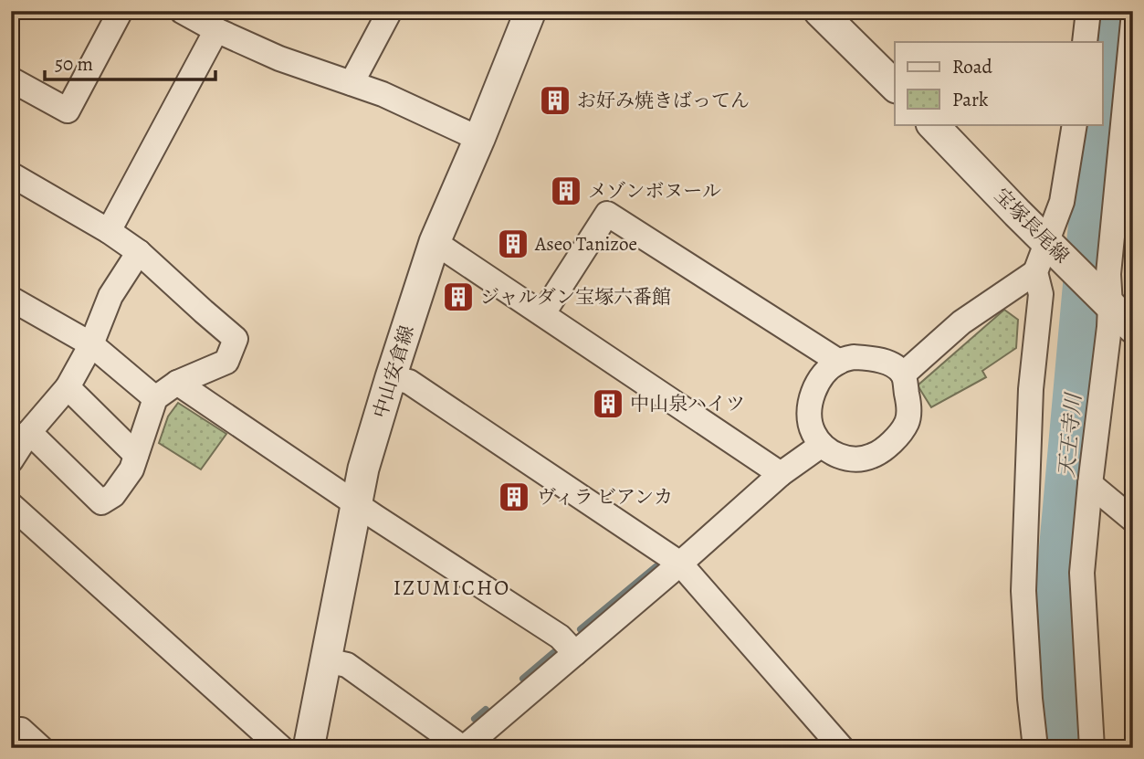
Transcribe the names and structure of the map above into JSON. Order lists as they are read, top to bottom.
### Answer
{
  "streets": {
    "street": ["宝塚長尾線", "中山安倉線"]
  },
  "districts": ["IZUMICHO"],
  "water": ["天王寺川"],
  "places": {
    "building": [
      "お好み焼きばってん",
      "メゾンボヌール",
      "Aseo Tanizoe",
      "ジャルダン宝塚六番館",
      "中山泉ハイツ",
      "ヴィラ ビアンカ"
    ]
  },
  "legend": ["Road", "Park"],
  "scale_bar": "50 m"
}
